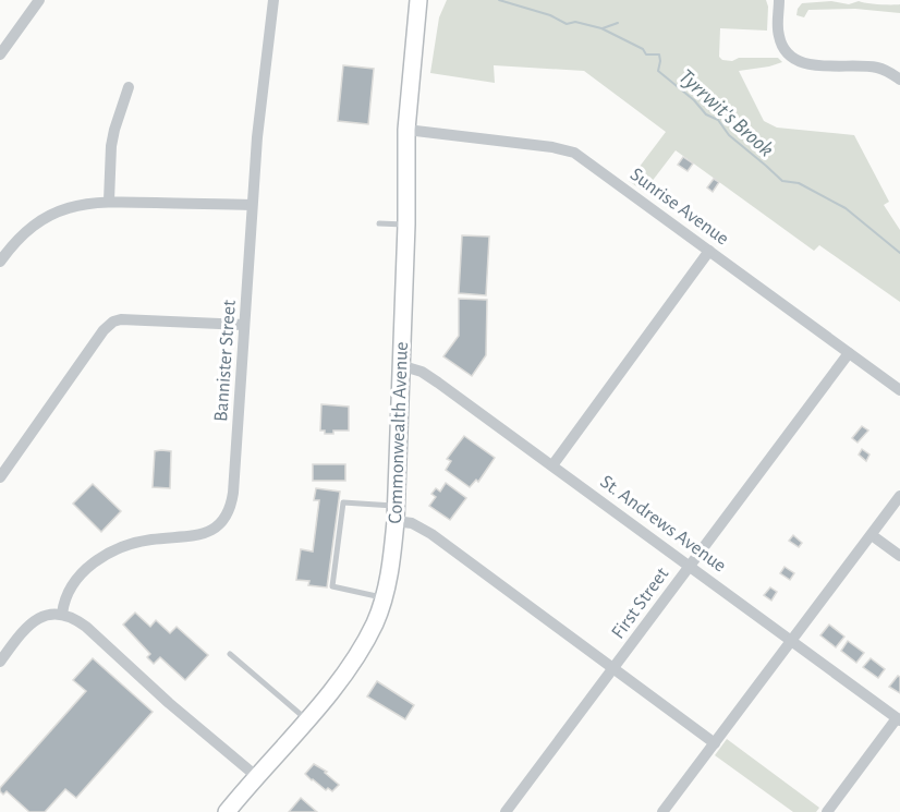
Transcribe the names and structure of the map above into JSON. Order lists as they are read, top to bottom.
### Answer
{
  "streets": {
    "main road": ["Commonwealth Avenue"],
    "street": [
      "Sunrise Avenue",
      "Bannister Street",
      "St. Andrews Avenue",
      "First Street"
    ]
  },
  "crossings": [
    ["Sunrise Avenue", "Commonwealth Avenue"],
    ["Sunrise Avenue", "First Street"],
    ["Commonwealth Avenue", "St. Andrews Avenue"],
    ["St. Andrews Avenue", "First Street"]
  ],
  "water": ["Tyrrwit's Brook"]
}
